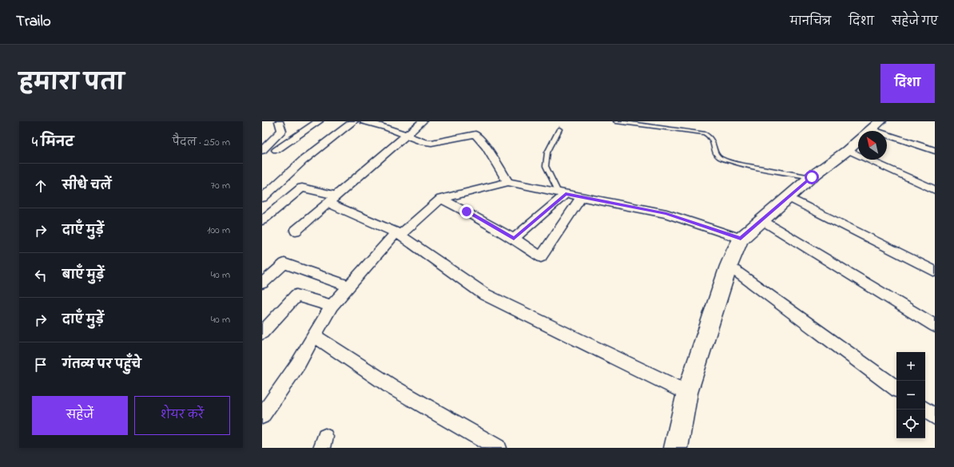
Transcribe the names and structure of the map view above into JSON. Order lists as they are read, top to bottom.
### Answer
{
  "north": "top left",
  "page": {
    "header": "Trailo",
    "nav": ["मानचित्र", "दिशा", "सहेजे गए"],
    "title": "हमारा पता",
    "buttons": [
      "दिशा",
      ["सहेजें", "शेयर करें"]
    ],
    "heading": ["4 मिनट", "पैदल · 250 m"],
    "list": [
      ["सीधे चलें", "70 m"],
      ["दाएँ मुड़ें", "100 m"],
      ["बाएँ मुड़ें", "40 m"],
      ["दाएँ मुड़ें", "40 m"],
      "गंतव्य पर पहुँचे"
    ],
    "map_buttons": ["+", "−"]
  }
}
